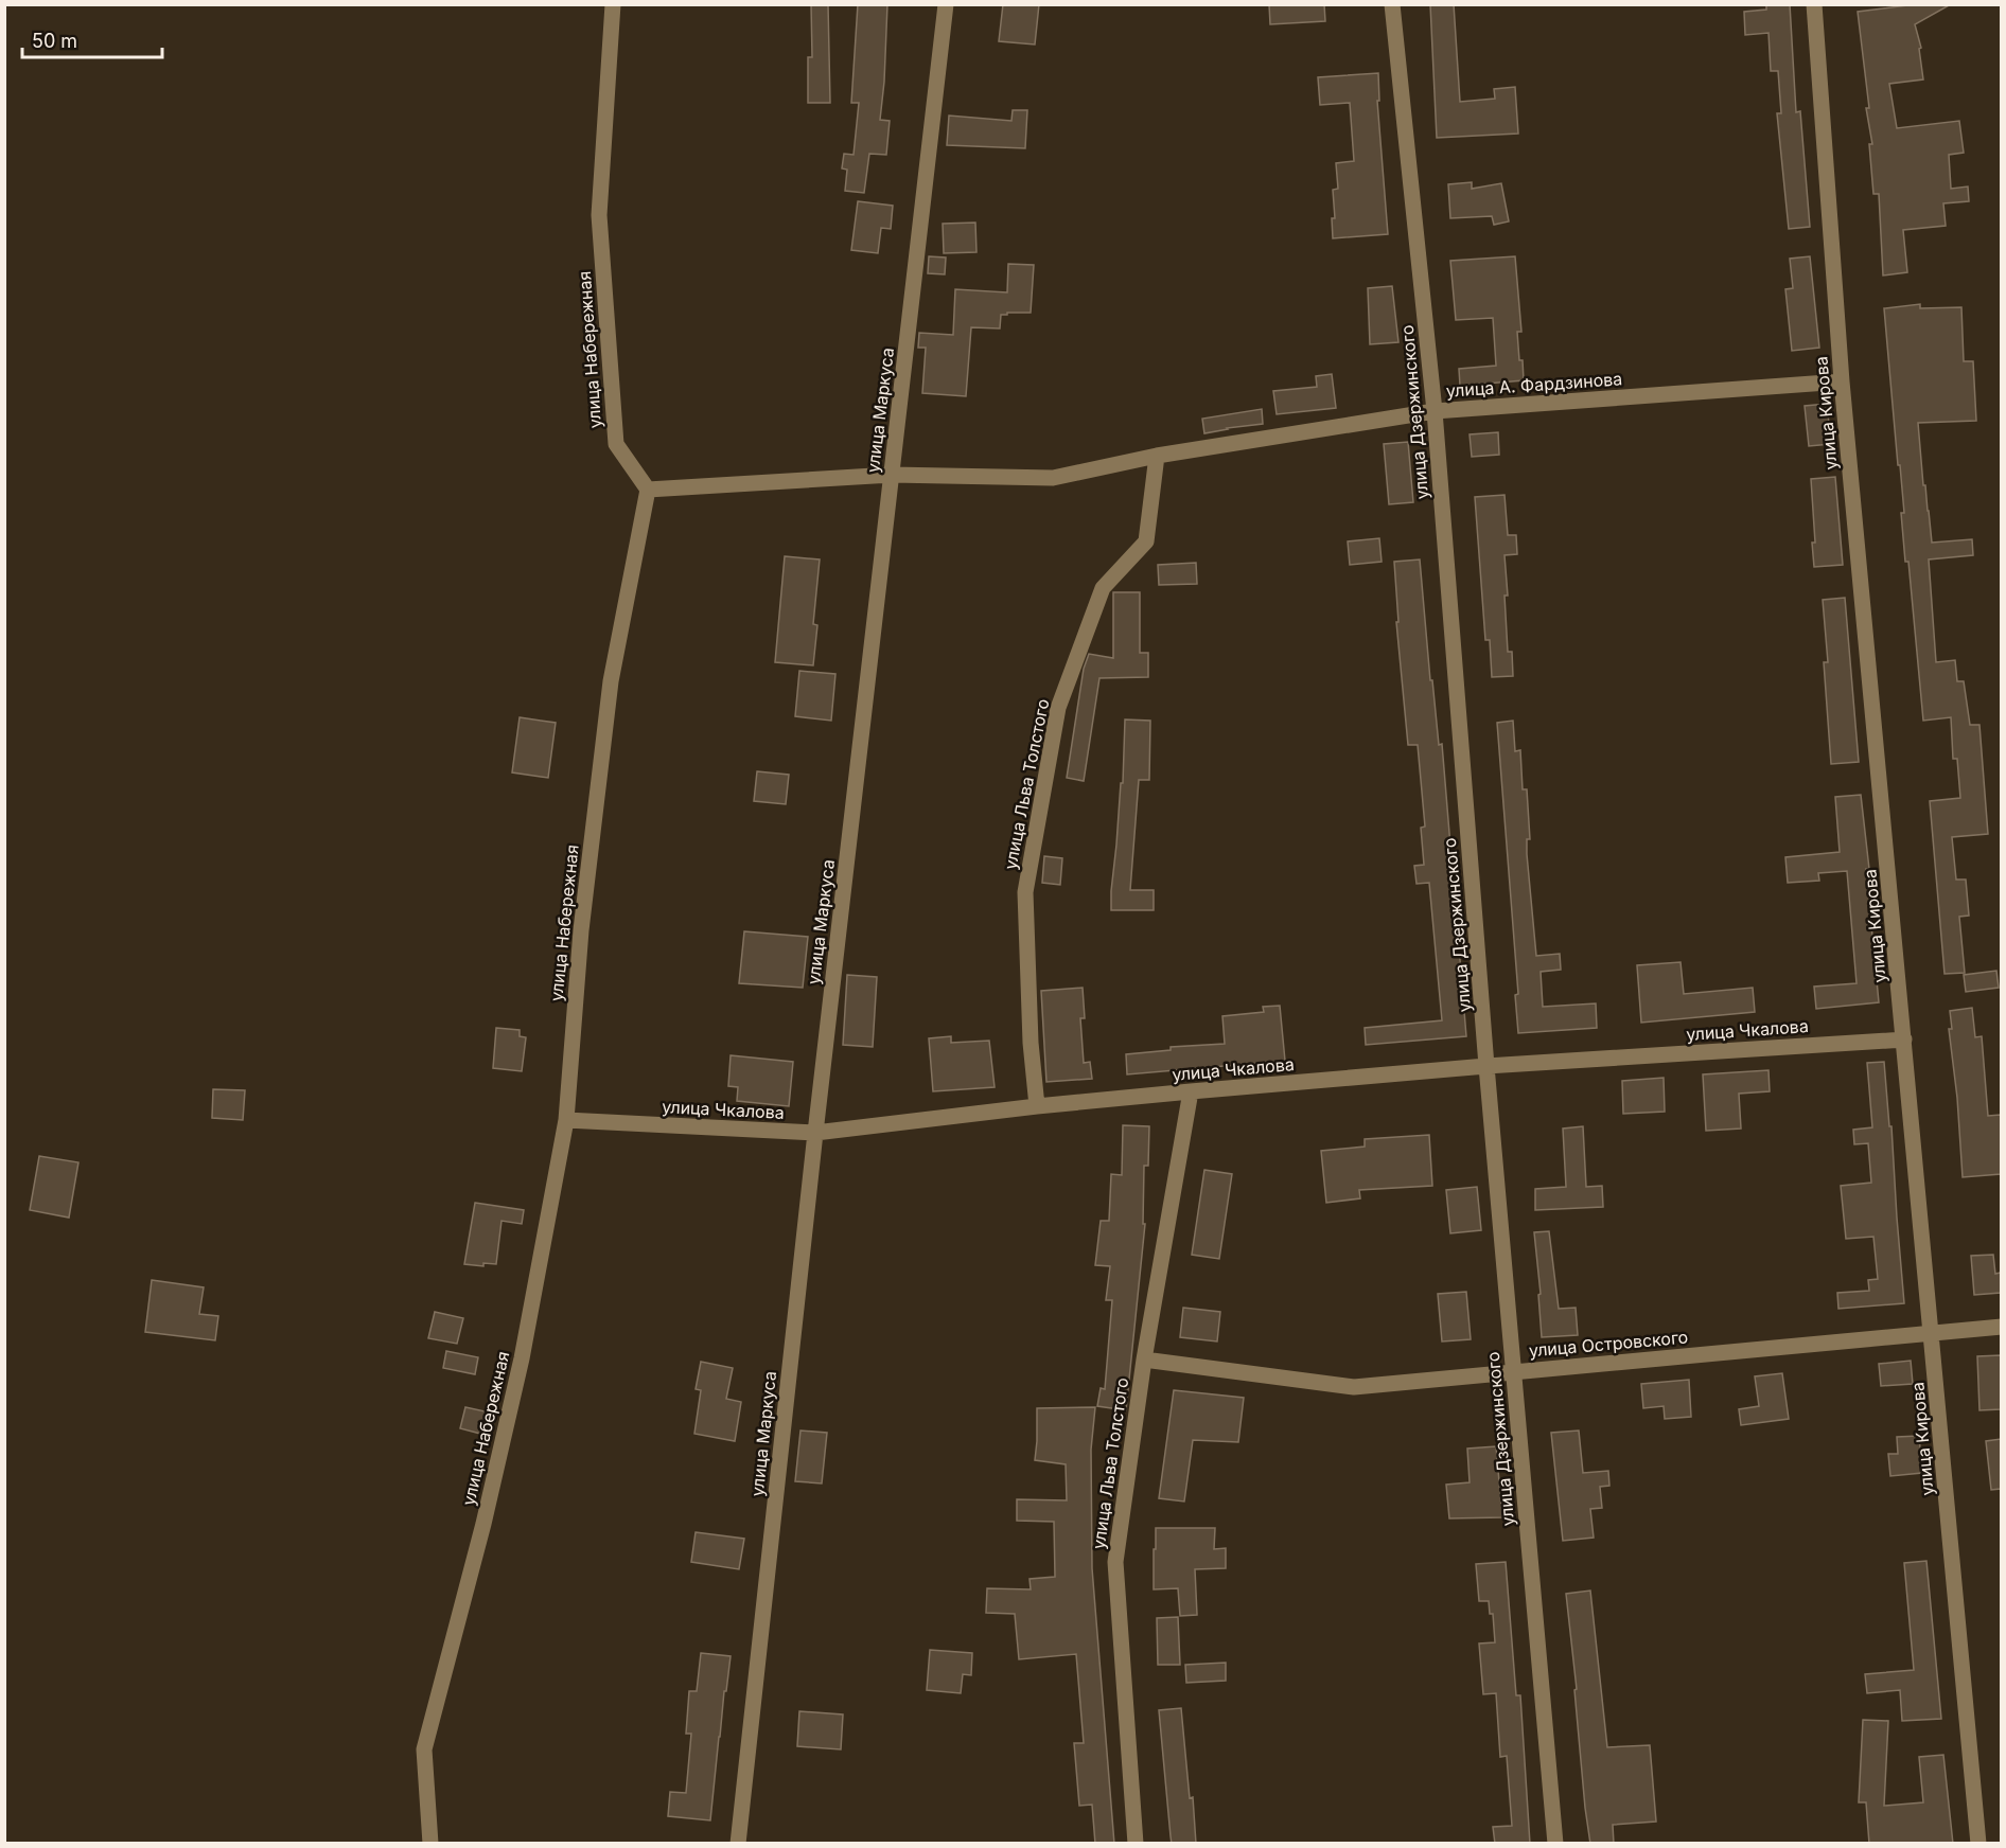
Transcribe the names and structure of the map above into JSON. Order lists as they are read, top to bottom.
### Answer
{
  "streets": {
    "street": [
      "улица Набережная",
      "улица А. Фардзинова",
      "улица Маркуса",
      "улица Дзержинского",
      "улица Кирова",
      "улица Льва Толстого",
      "улица Чкалова",
      "улица Островского"
    ]
  },
  "crossings": [
    ["улица Набережная", "улица А. Фардзинова"],
    ["улица Набережная", "улица Чкалова"],
    ["улица А. Фардзинова", "улица Маркуса"],
    ["улица А. Фардзинова", "улица Дзержинского"],
    ["улица А. Фардзинова", "улица Кирова"],
    ["улица А. Фардзинова", "улица Льва Толстого"],
    ["улица Маркуса", "улица Чкалова"],
    ["улица Дзержинского", "улица Чкалова"],
    ["улица Дзержинского", "улица Островского"],
    ["улица Кирова", "улица Чкалова"],
    ["улица Кирова", "улица Островского"],
    ["улица Льва Толстого", "улица Чкалова"],
    ["улица Льва Толстого", "улица Островского"]
  ],
  "scale_bar": "50 m"
}
